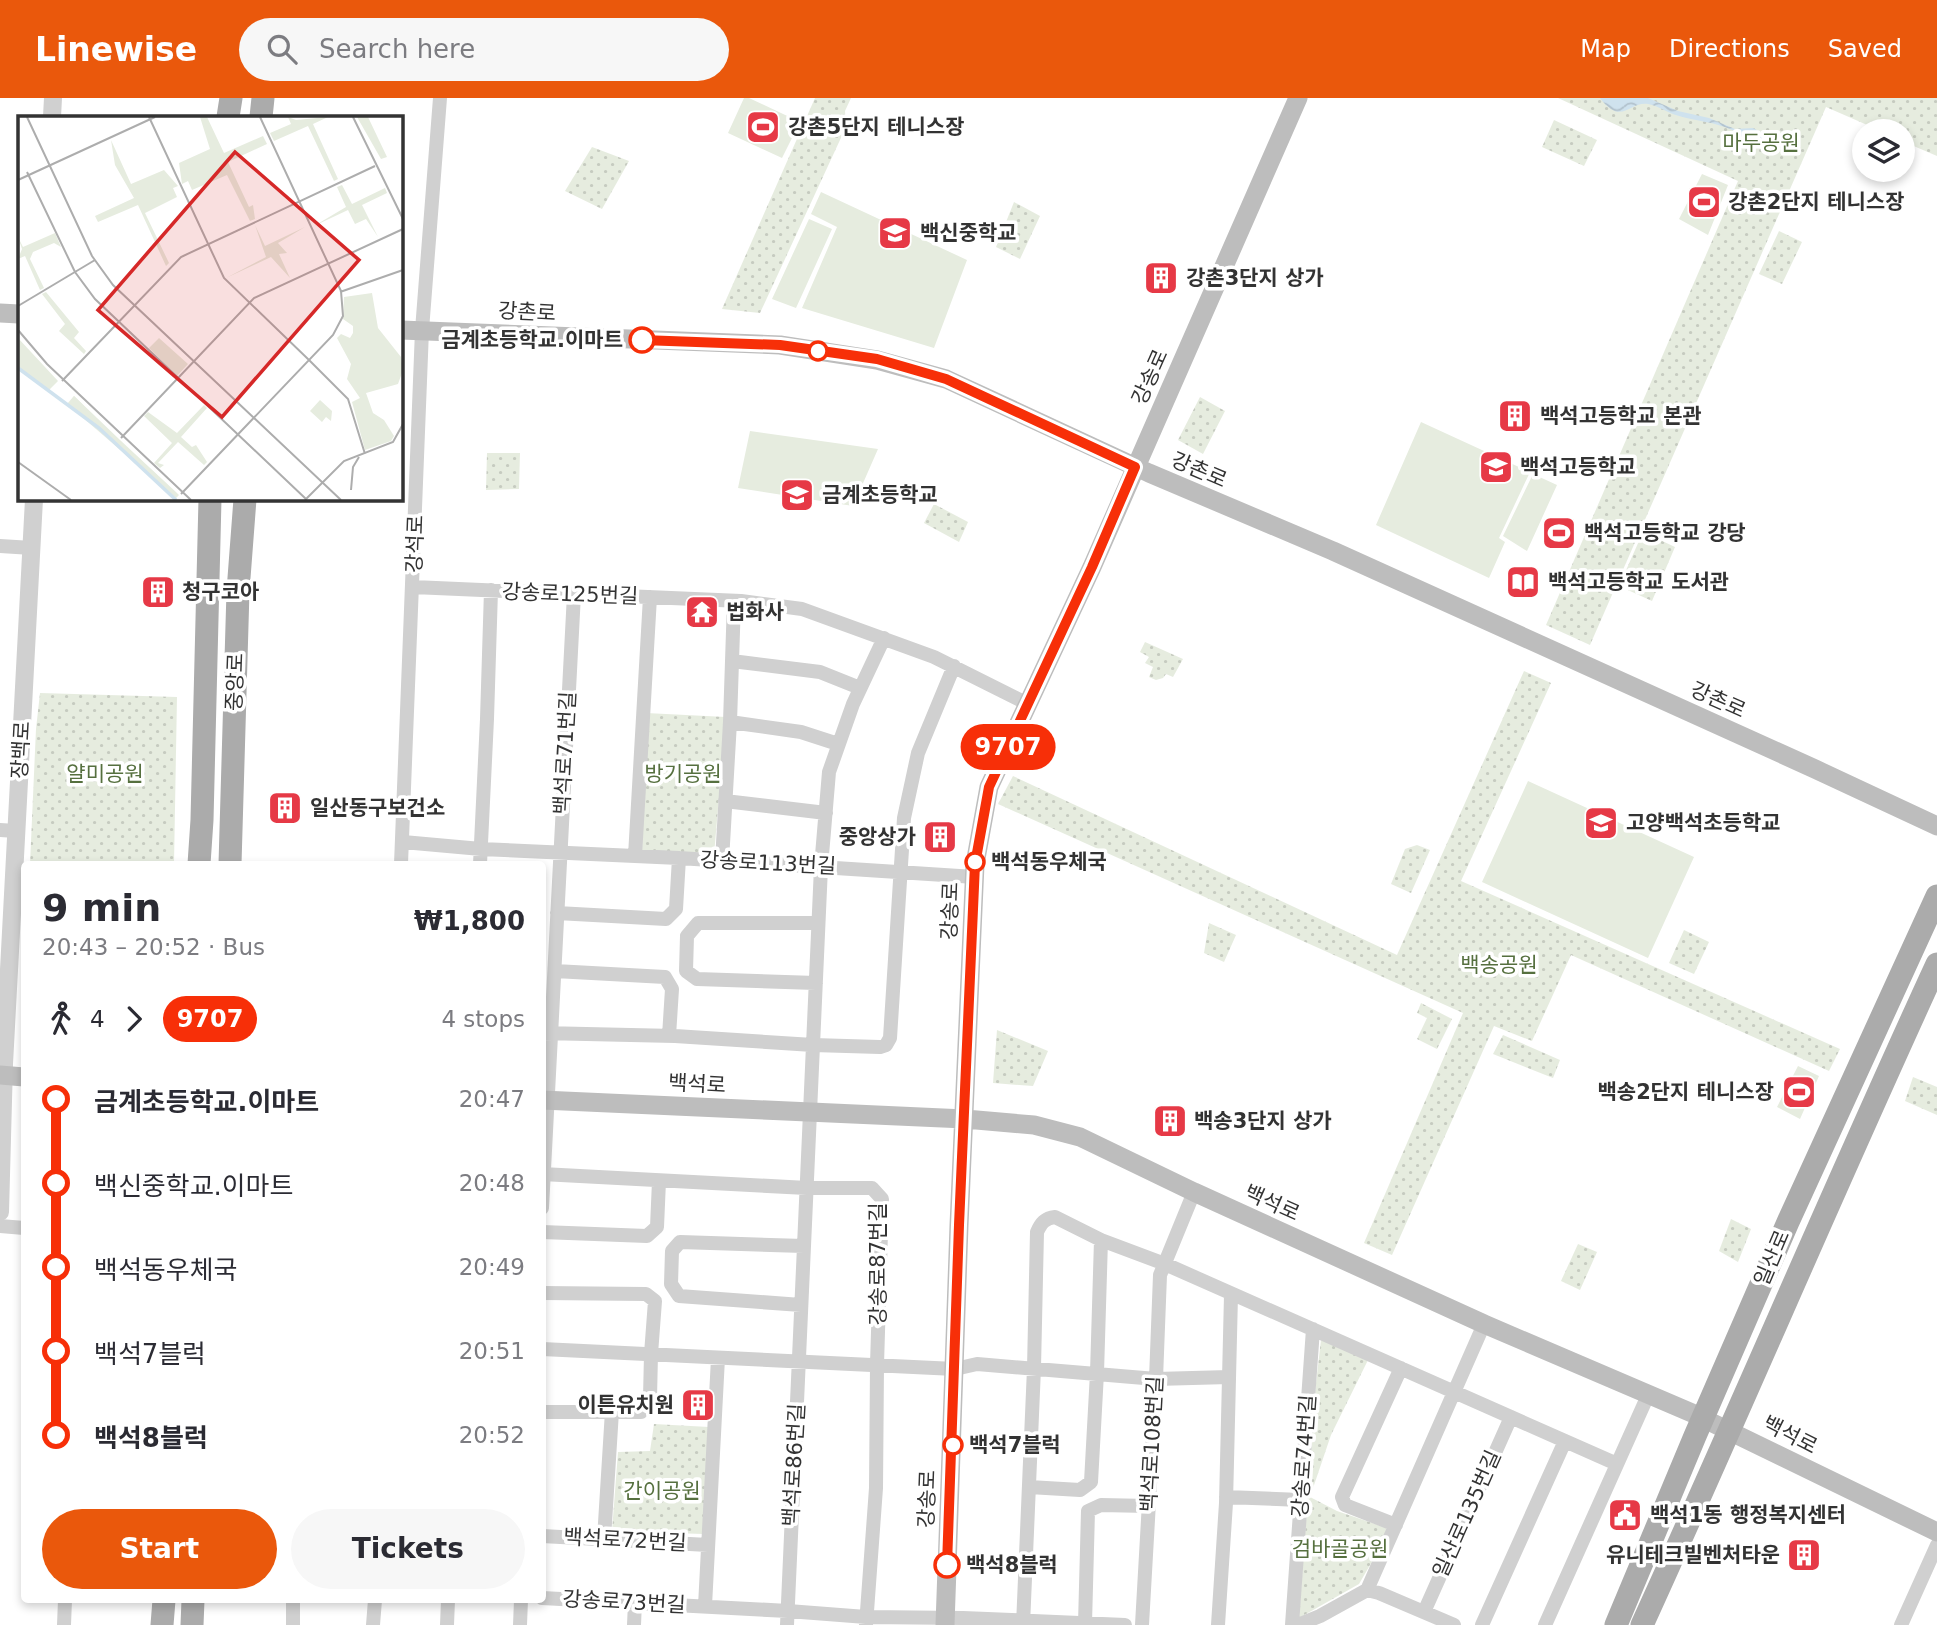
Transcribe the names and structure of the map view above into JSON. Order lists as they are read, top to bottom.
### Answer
{
  "streets": {
    "main road": [
      "강촌로",
      "강송로",
      "중앙로",
      "백석로",
      "일산로"
    ],
    "street": [
      "강석로",
      "강송로125번길",
      "장백로",
      "백석로71번길",
      "강송로113번길",
      "강송로87번길",
      "백석로108번길",
      "강송로74번길",
      "백석로86번길",
      "일산로135번길",
      "백석로72번길",
      "강송로73번길"
    ]
  },
  "crossings": [
    ["강촌로", "강송로"],
    ["강촌로", "강석로"],
    ["강송로", "강송로125번길"],
    ["강송로", "강송로113번길"],
    ["강송로", "백석로"],
    ["강송로", "강송로73번길"],
    ["강석로", "강송로125번길"],
    ["강석로", "강송로113번길"],
    ["강송로125번길", "백석로71번길"],
    ["강송로125번길", "강송로113번길"],
    ["강송로125번길", "백석로86번길"],
    ["백석로71번길", "강송로113번길"],
    ["강송로113번길", "백석로86번길"],
    ["백석로", "일산로"],
    ["백석로", "백석로108번길"],
    ["백석로", "백석로86번길"],
    ["강송로87번길", "백석로86번길"],
    ["강송로87번길", "강송로73번길"],
    ["백석로86번길", "강송로73번길"],
    ["백석로72번길", "강송로73번길"]
  ],
  "parks": [
    "마두공원",
    "얄미공원",
    "방기공원",
    "백송공원",
    "간이공원",
    "검바골공원"
  ],
  "places": {
    "sports": [
      "강촌5단지 테니스장",
      "강촌2단지 테니스장",
      "백석고등학교 강당",
      "백송2단지 테니스장"
    ],
    "school or university": [
      "백신중학교",
      "백석고등학교",
      "금계초등학교",
      "고양백석초등학교"
    ],
    "building": [
      "강촌3단지 상가",
      "백석고등학교 본관",
      "청구코아",
      "일산동구보건소",
      "중앙상가",
      "백송3단지 상가",
      "이튼유치원",
      "유니테크빌벤처타운"
    ],
    "other": [
      "금계초등학교.이마트",
      "백석동우체국",
      "백석7블럭",
      "백석8블럭"
    ],
    "library": ["백석고등학교 도서관"],
    "temple": ["법화사"],
    "public building": ["백석1동 행정복지센터"]
  },
  "lines": ["bus line 9707"],
  "page": {
    "header": "Linewise",
    "search": "Search here",
    "nav": ["Map", "Directions", "Saved"],
    "on_map": "9707",
    "heading": ["9 min", "20:43 – 20:52 · Bus", "₩1,800"],
    "legs": ["4", "9707", "4 stops"],
    "list": [
      {
        "name": "금계초등학교.이마트",
        "value": "20:47"
      },
      {
        "name": "백신중학교.이마트",
        "value": "20:48"
      },
      {
        "name": "백석동우체국",
        "value": "20:49"
      },
      {
        "name": "백석7블럭",
        "value": "20:51"
      },
      {
        "name": "백석8블럭",
        "value": "20:52"
      }
    ],
    "buttons": ["Start", "Tickets"]
  }
}
